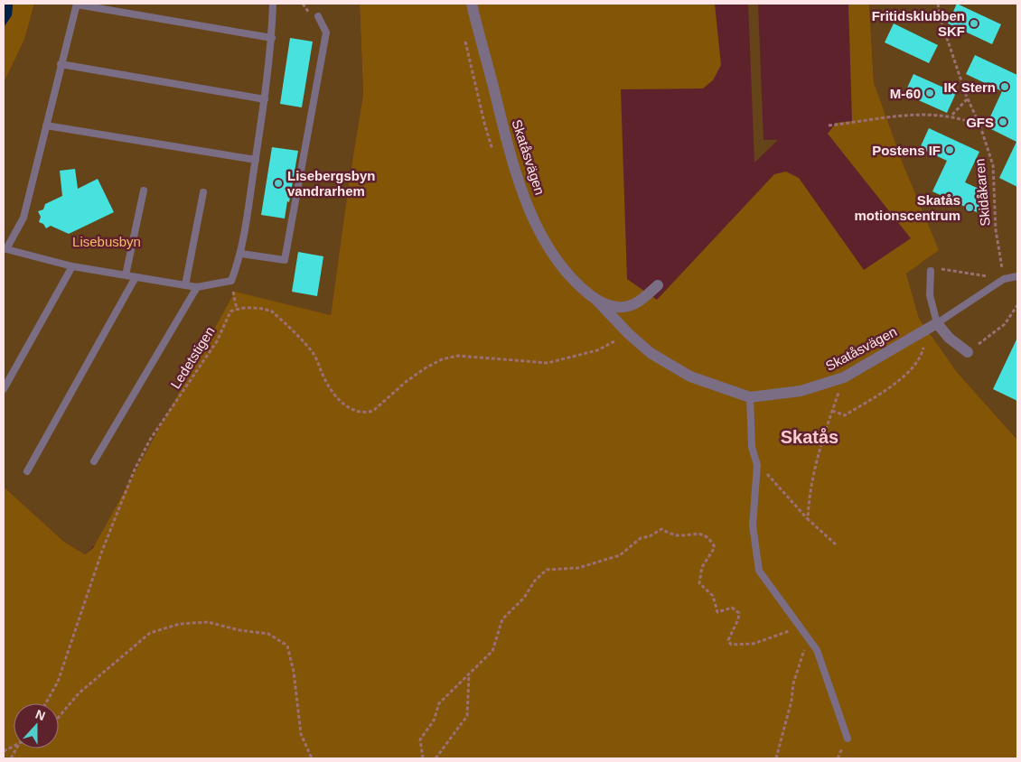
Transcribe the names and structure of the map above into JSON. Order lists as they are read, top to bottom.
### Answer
{
  "streets": {
    "street": ["Skatåsvägen"],
    "path": ["Skidåkaren", "Ledetstigen"]
  },
  "districts": ["Skatås"],
  "parks": ["Lisebusbyn"],
  "places": [
    "Fritidsklubben SKF",
    "IK Stern",
    "M-60",
    "GFS",
    "Postens IF",
    "Lisebergsbyn vandrarhem",
    "Skatås motionscentrum"
  ],
  "north": "top"
}
